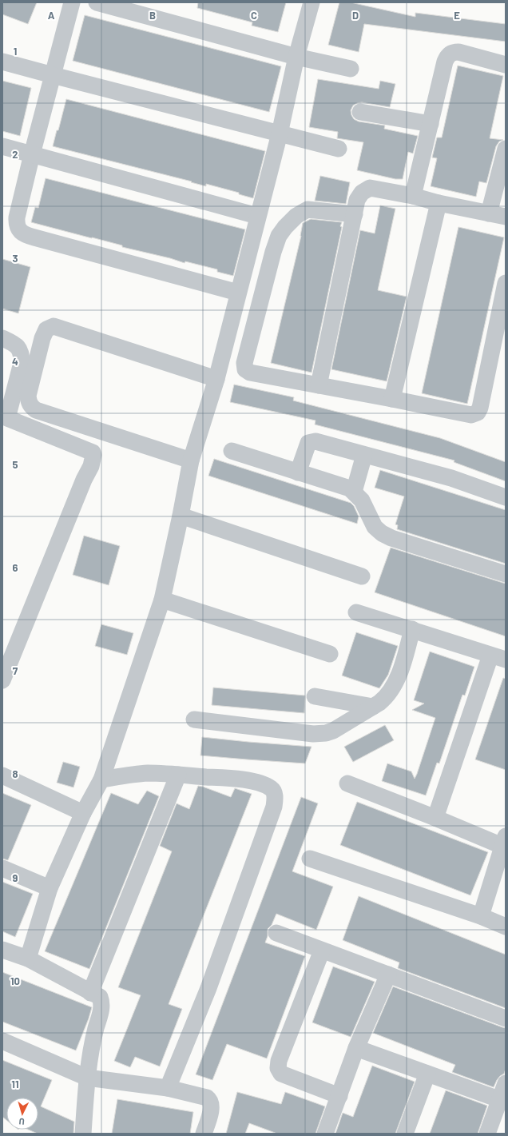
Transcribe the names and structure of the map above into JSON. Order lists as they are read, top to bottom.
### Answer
{
  "north": "bottom",
  "grid": {
    "columns": [
      "A",
      "B",
      "C",
      "D",
      "E"
    ],
    "rows": [
      "1",
      "2",
      "3",
      "4",
      "5",
      "6",
      "7",
      "8",
      "9",
      "10",
      "11"
    ]
  }
}
